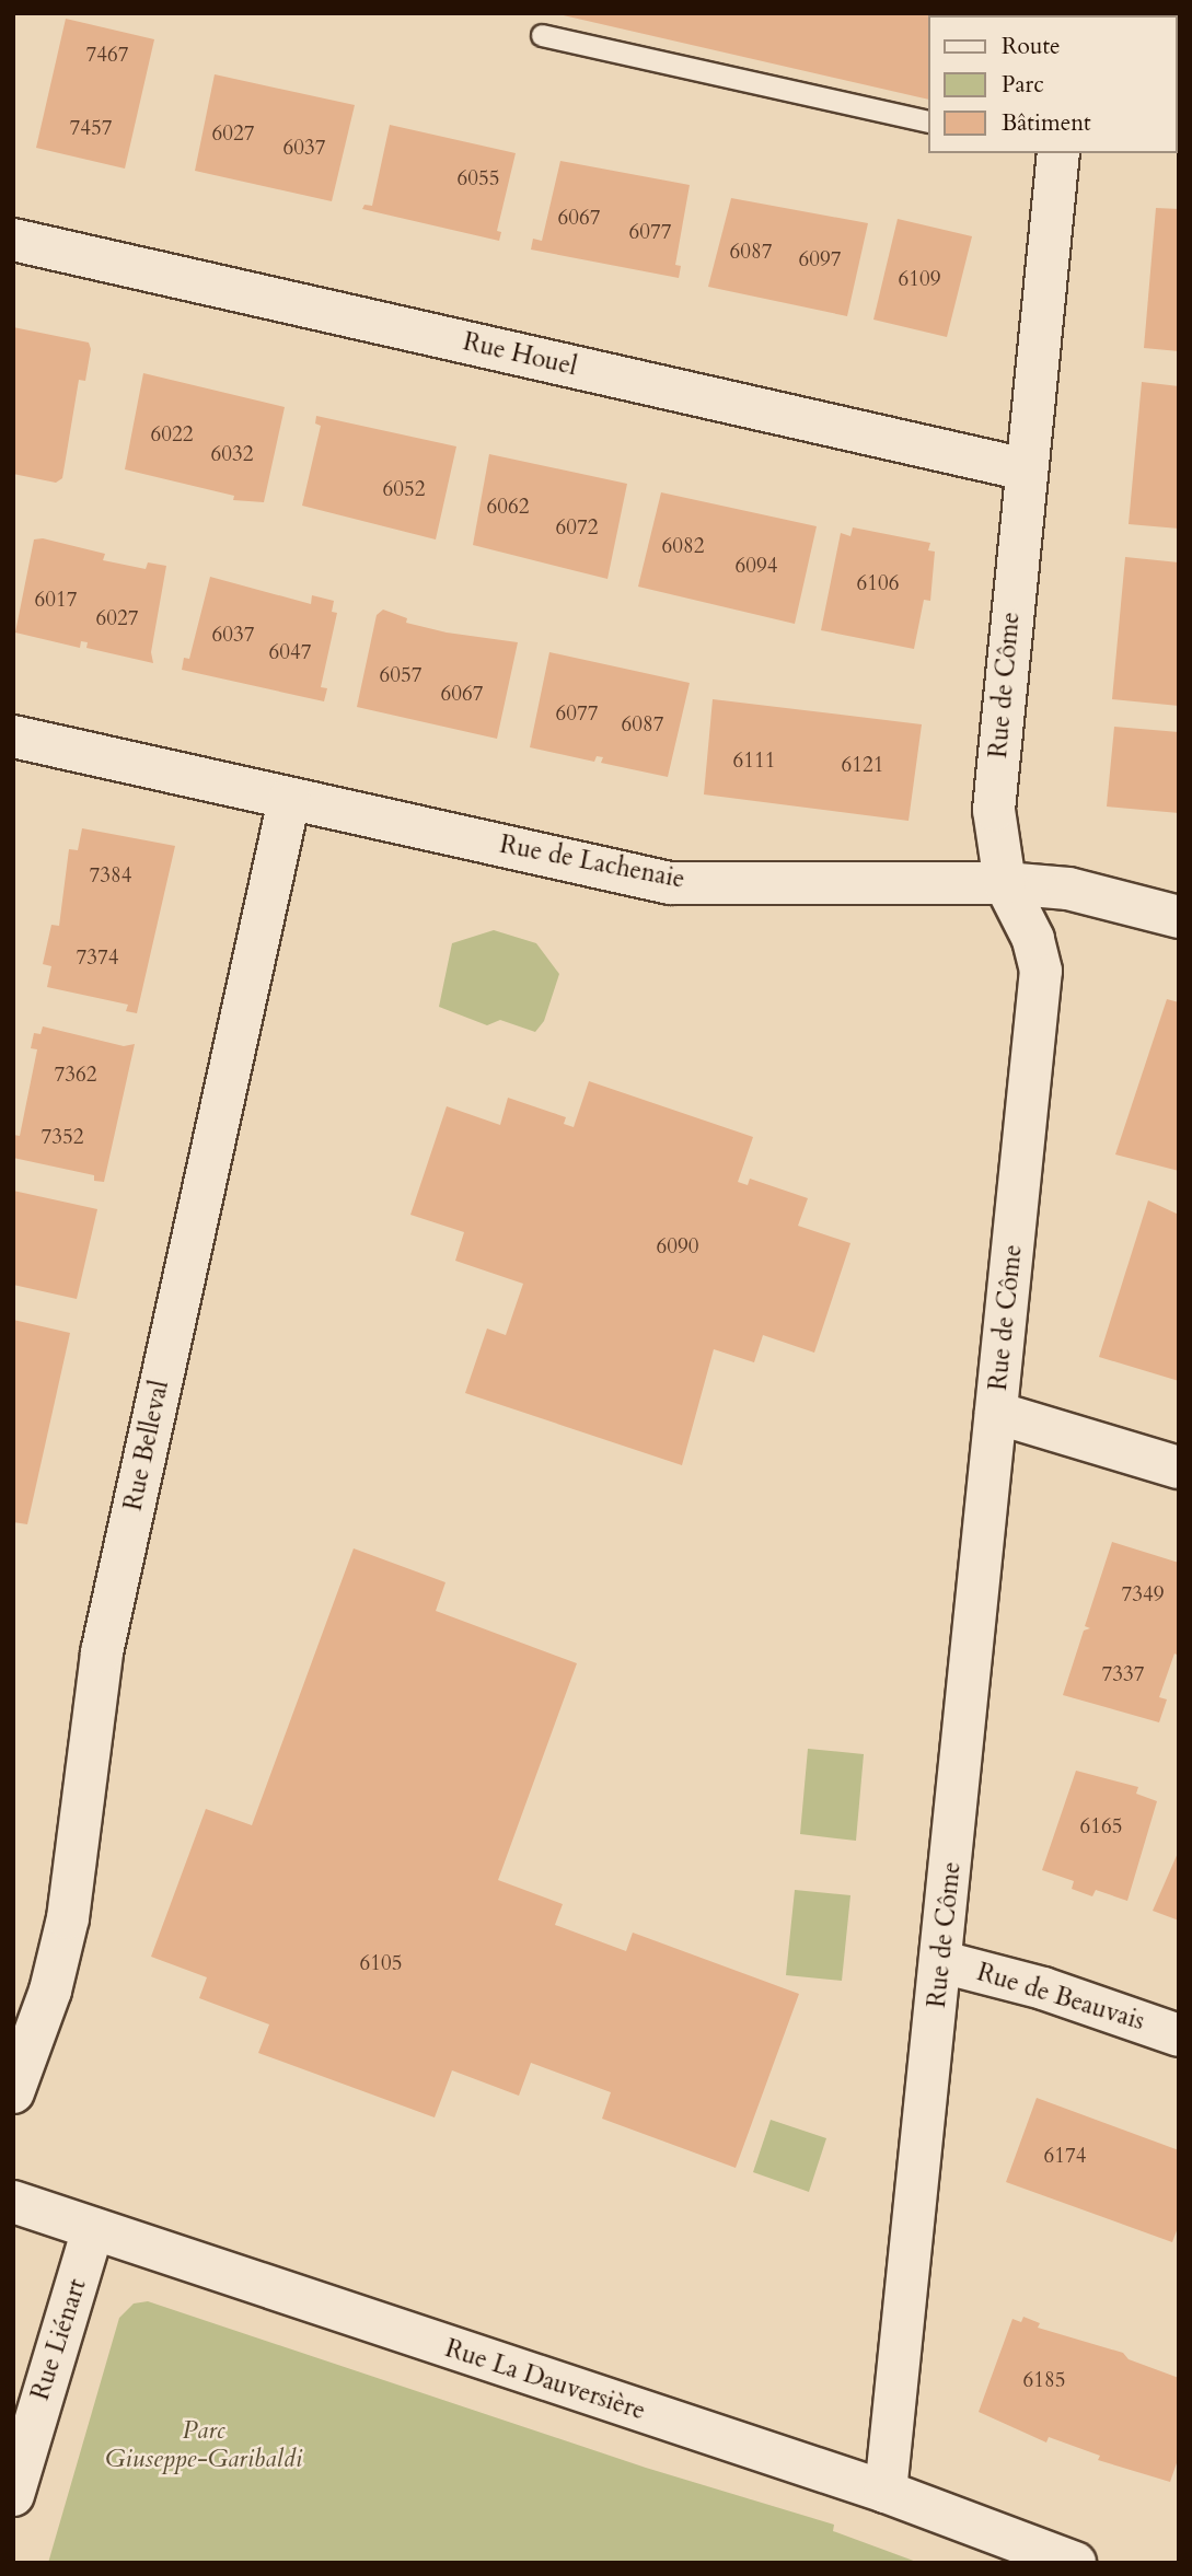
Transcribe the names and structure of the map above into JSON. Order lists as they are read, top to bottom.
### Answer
{
  "streets": {
    "street": [
      "Rue Houel",
      "Rue de Côme",
      "Rue de Lachenaie",
      "Rue Belleval",
      "Rue de Beauvais",
      "Rue Liénart",
      "Rue La Dauversière"
    ]
  },
  "crossings": [
    ["Rue Houel", "Rue de Côme"],
    ["Rue de Côme", "Rue de Lachenaie"],
    ["Rue de Côme", "Rue de Beauvais"],
    ["Rue de Côme", "Rue La Dauversière"],
    ["Rue de Lachenaie", "Rue Belleval"],
    ["Rue Liénart", "Rue La Dauversière"]
  ],
  "parks": ["Parc Giuseppe-Garibaldi"],
  "house_numbers": [
    "7467",
    "7457",
    "6027",
    "6037",
    "6055",
    "6067",
    "6077",
    "6087",
    "6097",
    "6109",
    "6022",
    "6032",
    "6052",
    "6062",
    "6072",
    "6082",
    "6094",
    "6106",
    "6017",
    "6027",
    "6037",
    "6047",
    "6057",
    "6067",
    "6077",
    "6087",
    "6111",
    "6121",
    "7384",
    "7374",
    "7362",
    "7352",
    "6090",
    "7349",
    "7337",
    "6165",
    "6105",
    "6174",
    "6185"
  ],
  "legend": ["Route", "Parc", "Bâtiment"]
}
